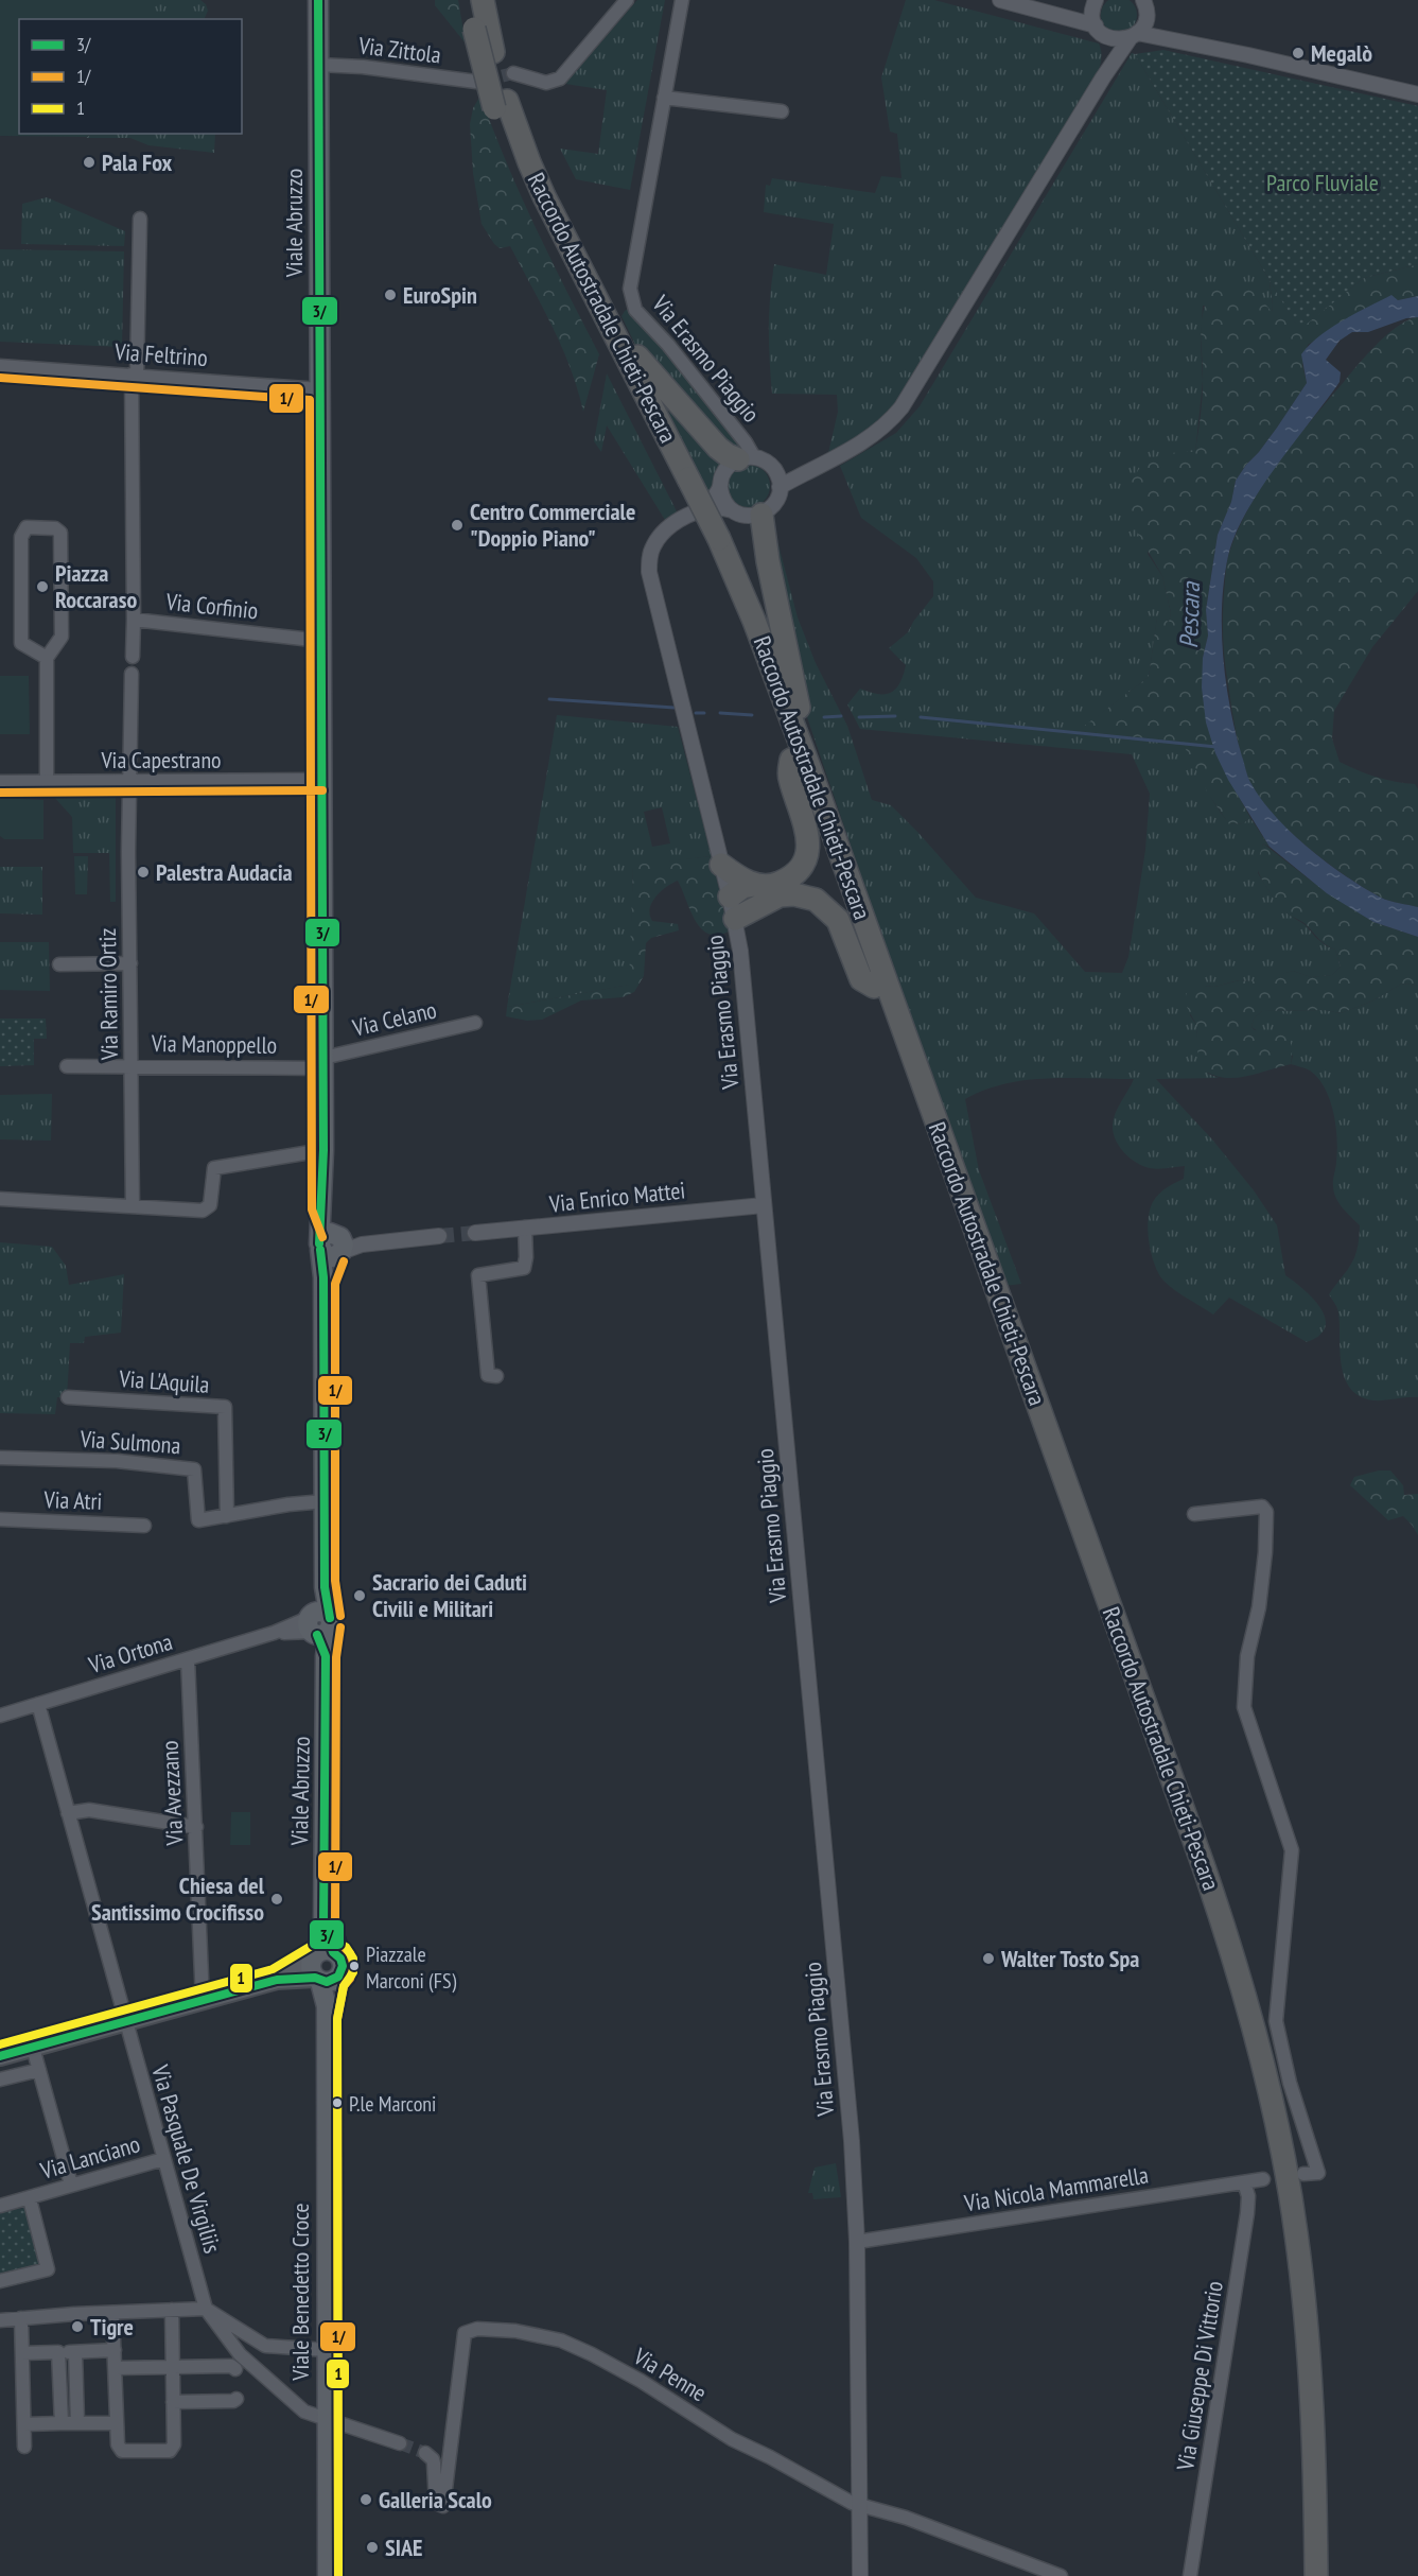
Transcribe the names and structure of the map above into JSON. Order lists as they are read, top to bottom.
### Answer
{
  "streets": {
    "highway": ["Raccordo Autostradale Chieti-Pescara"],
    "main road": ["Viale Abruzzo", "Viale Benedetto Croce"],
    "street": [
      "Via Zittola",
      "Via Feltrino",
      "Via Erasmo Piaggio",
      "Via Corfinio",
      "Via Capestrano",
      "Via Ramiro Ortiz",
      "Via Celano",
      "Via Manoppello",
      "Via Enrico Mattei",
      "Via L'Aquila",
      "Via Sulmona",
      "Via Atri",
      "Via Ortona",
      "Via Avezzano",
      "Via Lanciano",
      "Via Pasquale De Virgiliis",
      "Via Nicola Mammarella",
      "Via Penne",
      "Via Giuseppe Di Vittorio"
    ]
  },
  "crossings": [
    ["Via Zittola", "Viale Abruzzo"],
    ["Viale Abruzzo", "Via Feltrino"],
    ["Viale Abruzzo", "Via Corfinio"],
    ["Viale Abruzzo", "Via Capestrano"],
    ["Viale Abruzzo", "Via Celano"],
    ["Viale Abruzzo", "Via Manoppello"],
    ["Viale Abruzzo", "Via Sulmona"],
    ["Viale Abruzzo", "Via Ortona"],
    ["Viale Abruzzo", "Viale Benedetto Croce"],
    ["Via Erasmo Piaggio", "Via Enrico Mattei"],
    ["Via Erasmo Piaggio", "Via Nicola Mammarella"],
    ["Via Erasmo Piaggio", "Via Penne"],
    ["Via Capestrano", "Via Ramiro Ortiz"],
    ["Via Ramiro Ortiz", "Via Manoppello"],
    ["Via Celano", "Via Manoppello"],
    ["Via L'Aquila", "Via Sulmona"],
    ["Via Ortona", "Via Avezzano"],
    ["Via Ortona", "Via Pasquale De Virgiliis"],
    ["Via Lanciano", "Via Pasquale De Virgiliis"],
    ["Via Pasquale De Virgiliis", "Viale Benedetto Croce"],
    ["Via Nicola Mammarella", "Via Giuseppe Di Vittorio"]
  ],
  "water": ["Pescara"],
  "parks": ["Parco Fluviale"],
  "places": [
    "Megalò",
    "Pala Fox",
    "EuroSpin",
    "Centro Commerciale \"Doppio Piano\"",
    "Piazza Roccaraso",
    "Palestra Audacia",
    "Sacrario dei Caduti Civili e Militari",
    "Chiesa del Santissimo Crocifisso",
    "Walter Tosto Spa",
    "Piazzale Marconi (FS)",
    "P.le Marconi",
    "Tigre",
    "Galleria Scalo",
    "SIAE"
  ],
  "lines": ["transit line 3/", "transit line 1/", "transit line 1"],
  "legend": ["3/", "1/", "1"]
}
